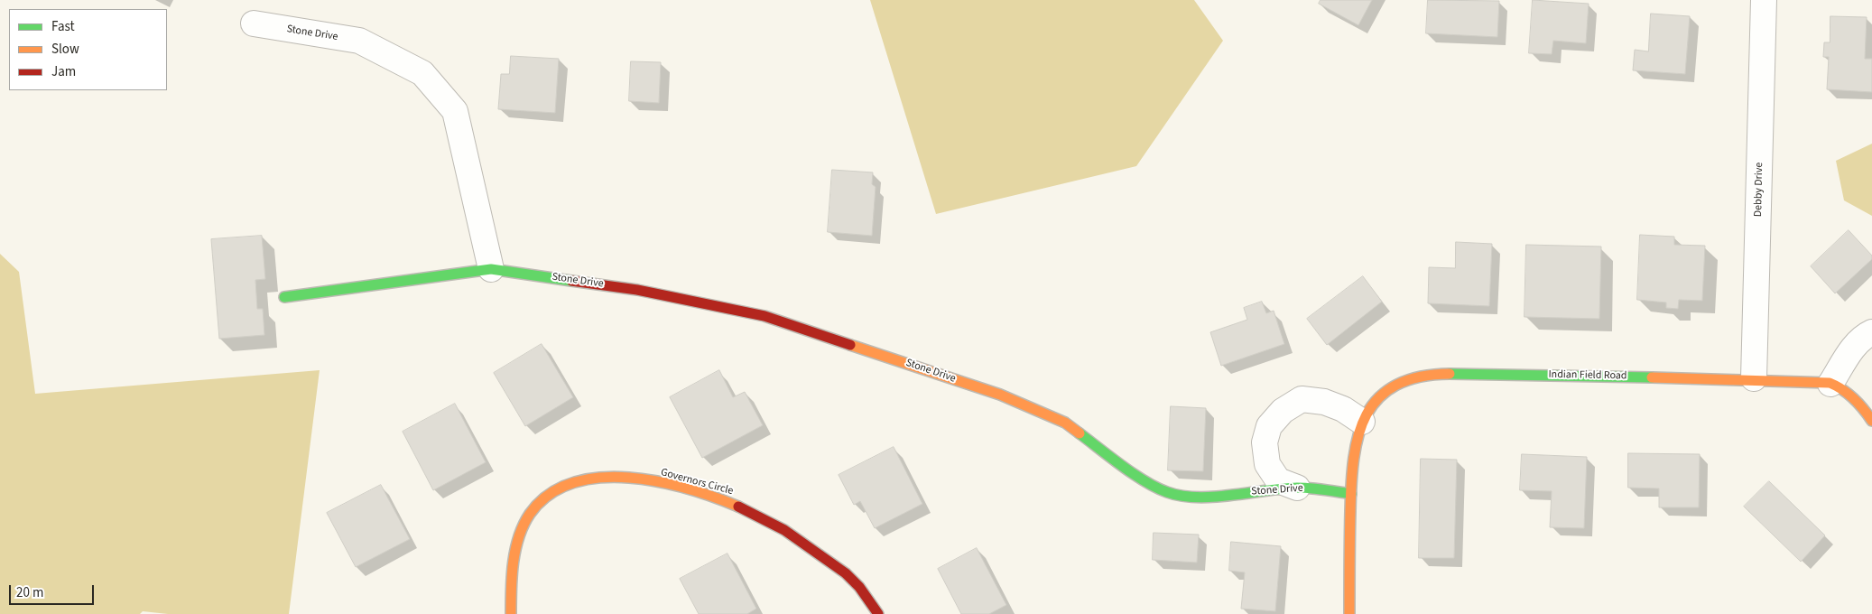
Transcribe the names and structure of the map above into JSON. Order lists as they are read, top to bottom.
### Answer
{
  "streets": {
    "street": [
      "Stone Drive",
      "Debby Drive",
      "Indian Field Road",
      "Governors Circle"
    ]
  },
  "crossings": [
    ["Stone Drive", "Indian Field Road"],
    ["Debby Drive", "Indian Field Road"]
  ],
  "legend": ["Fast", "Slow", "Jam"],
  "scale_bar": "20 m"
}
